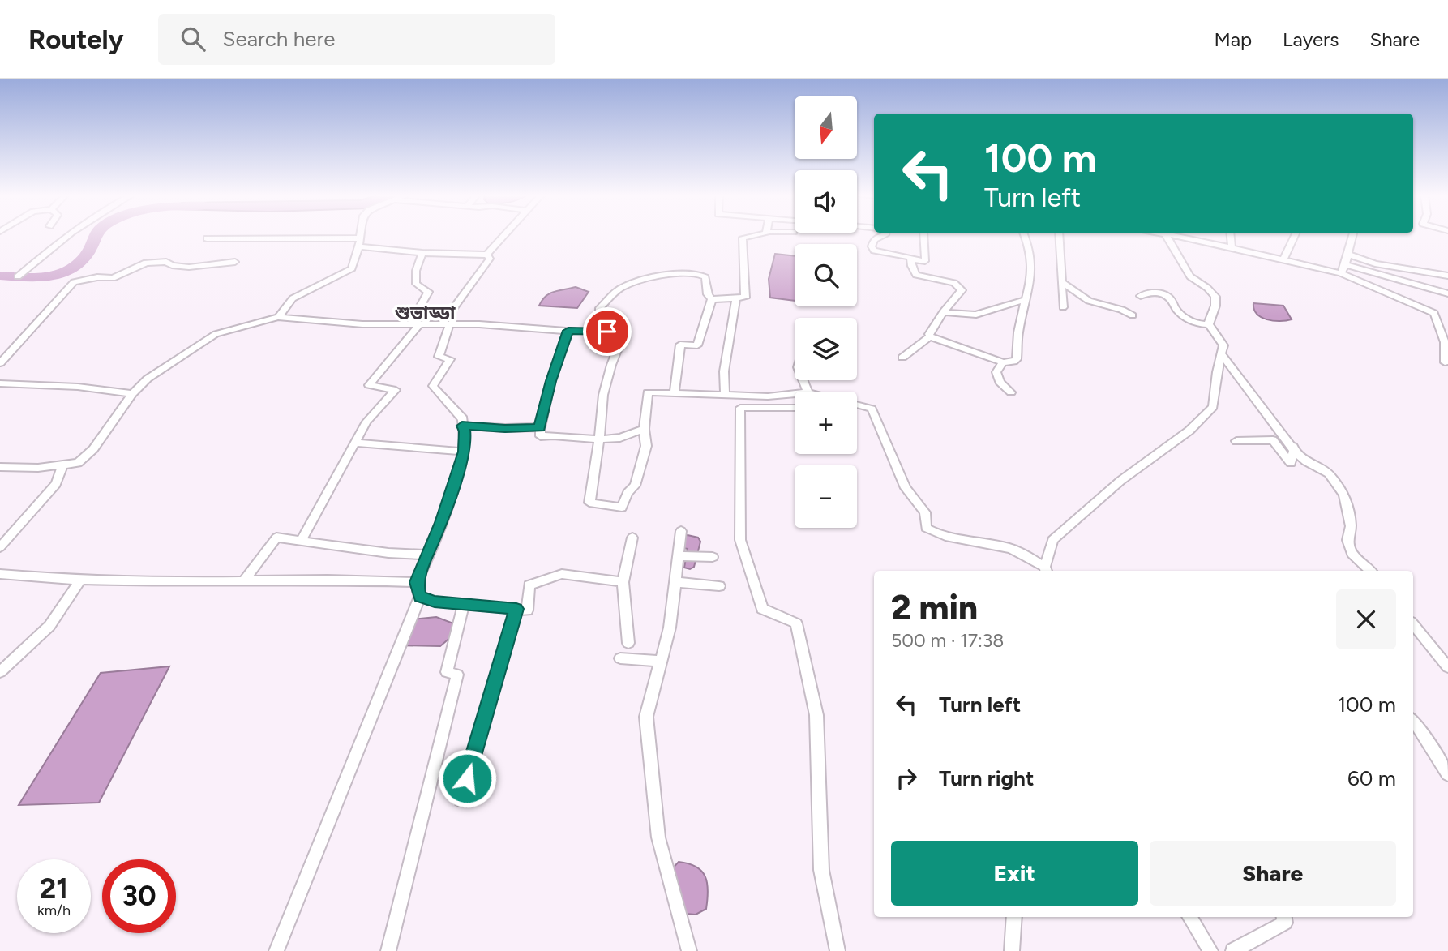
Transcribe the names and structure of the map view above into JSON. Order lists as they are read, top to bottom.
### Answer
{
  "districts": ["শুভাড্ডা"],
  "north": "bottom",
  "page": {
    "header": "Routely",
    "search": "Search here",
    "nav": ["Map", "Layers", "Share"],
    "map_buttons": ["+", "−"],
    "turn": ["100 m", "Turn left"],
    "heading": ["2 min", "500 m · 17:38"],
    "list": [
      {
        "name": "Turn left",
        "value": "100 m"
      },
      {
        "name": "Turn right",
        "value": "60 m"
      }
    ],
    "buttons": ["Exit", "Share"],
    "speed": "21 km/h",
    "limit": "30"
  }
}
